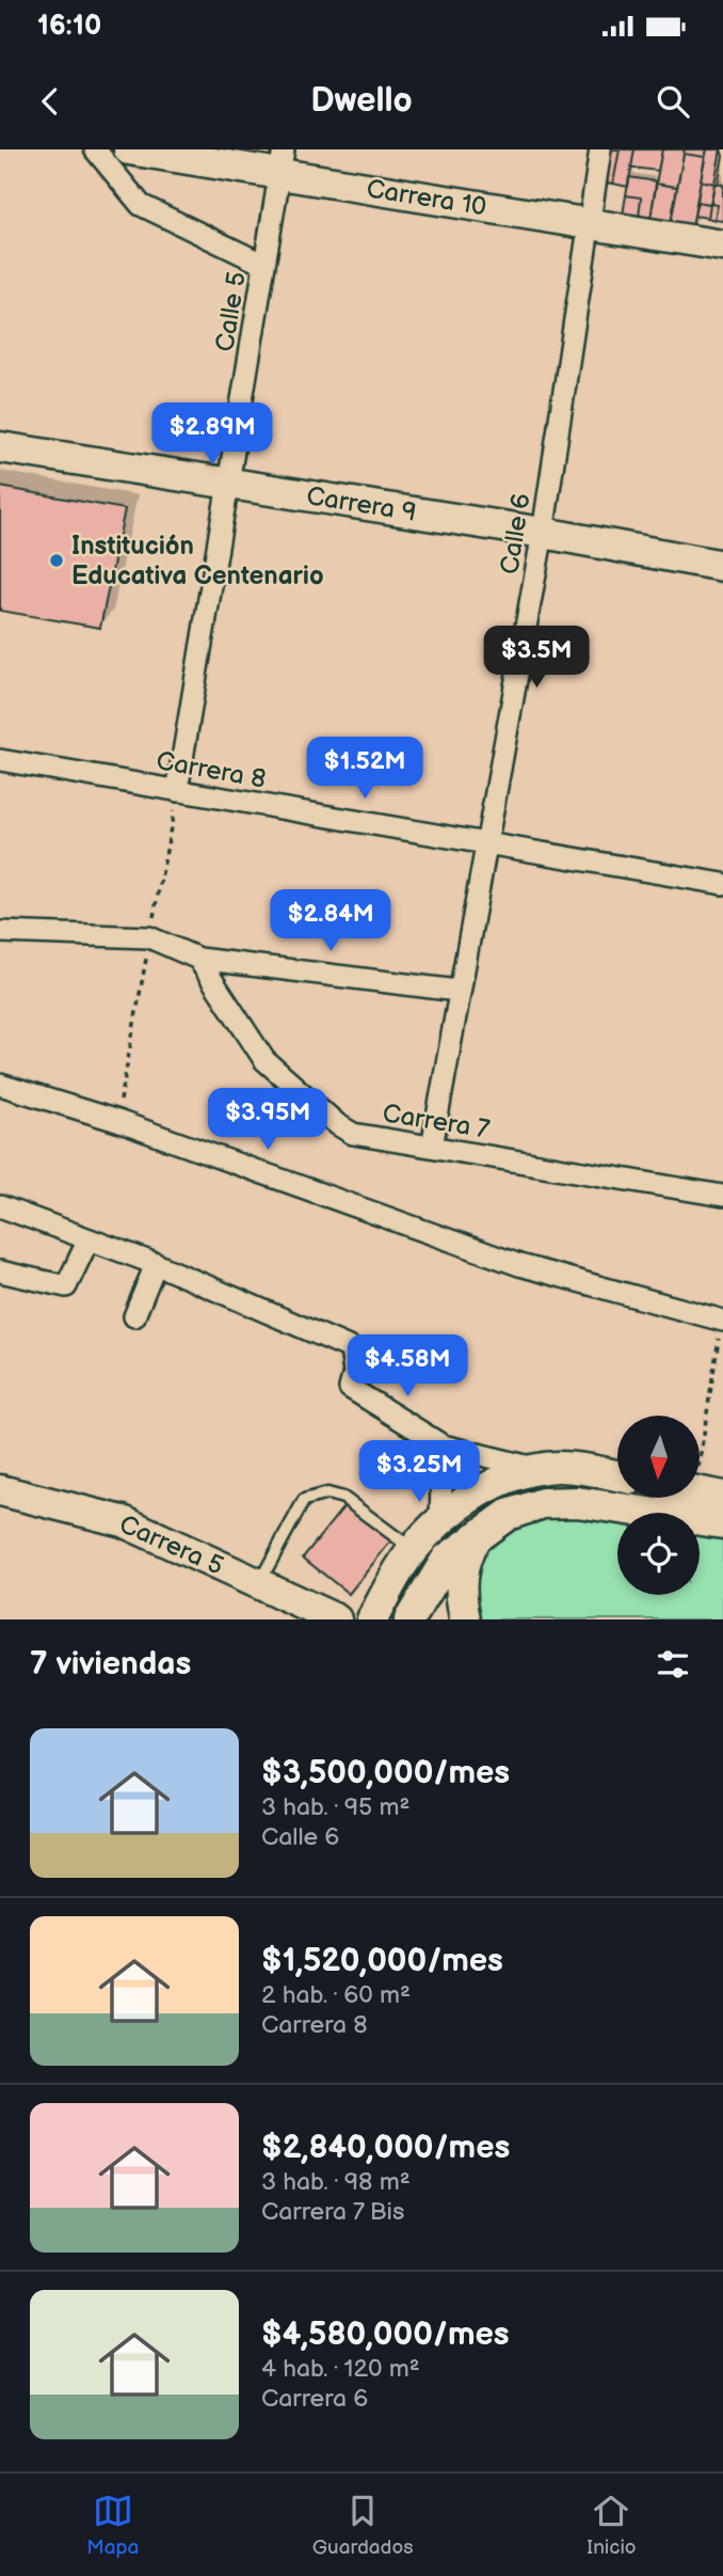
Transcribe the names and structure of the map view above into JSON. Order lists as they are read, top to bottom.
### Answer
{
  "streets": {
    "main road": ["Carrera 10", "Carrera 9", "Carrera 5"],
    "street": [
      "Calle 5",
      "Calle 6",
      "Carrera 8",
      "Carrera 7"
    ]
  },
  "crossings": [
    ["Carrera 10", "Calle 5"],
    ["Carrera 10", "Calle 6"],
    ["Calle 5", "Carrera 9"],
    ["Calle 5", "Carrera 8"],
    ["Carrera 9", "Calle 6"],
    ["Calle 6", "Carrera 8"],
    ["Calle 6", "Carrera 7"]
  ],
  "places": ["Institución Educativa Centenario"],
  "north": "bottom",
  "page": {
    "status": "16:10",
    "header": "Dwello",
    "price": [
      "$2.89M",
      "$3.5M",
      "$1.52M",
      "$2.84M",
      "$3.95M",
      "$4.58M",
      "$3.25M"
    ],
    "heading": "7 viviendas",
    "list": [
      {
        "name": "$3,500,000/mes",
        "note": "3 hab. · 95 m² · Calle 6"
      },
      {
        "name": "$1,520,000/mes",
        "note": "2 hab. · 60 m² · Carrera 8"
      },
      {
        "name": "$2,840,000/mes",
        "note": "3 hab. · 98 m² · Carrera 7 Bis"
      },
      {
        "name": "$4,580,000/mes",
        "note": "4 hab. · 120 m² · Carrera 6"
      }
    ],
    "tabs": ["Mapa", "Guardados", "Inicio"]
  }
}
